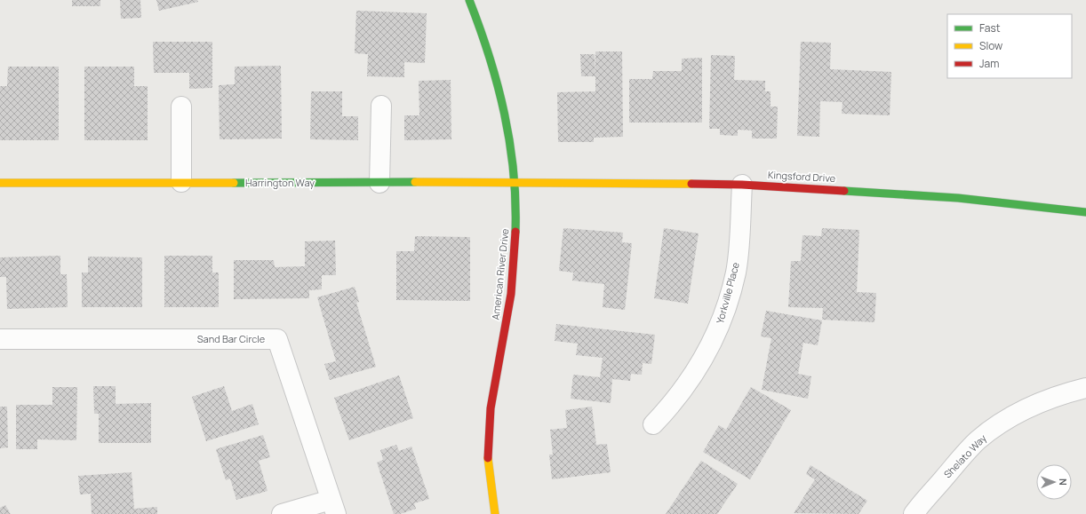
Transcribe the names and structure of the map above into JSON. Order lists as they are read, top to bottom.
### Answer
{
  "streets": {
    "street": [
      "Kingsford Drive",
      "Harrington Way",
      "American River Drive",
      "Yorkville Place",
      "Sand Bar Circle",
      "Shelato Way"
    ]
  },
  "crossings": [
    ["Kingsford Drive", "Harrington Way"],
    ["Kingsford Drive", "American River Drive"],
    ["Kingsford Drive", "Yorkville Place"],
    ["Harrington Way", "American River Drive"]
  ],
  "legend": ["Fast", "Slow", "Jam"],
  "north": "right"
}
